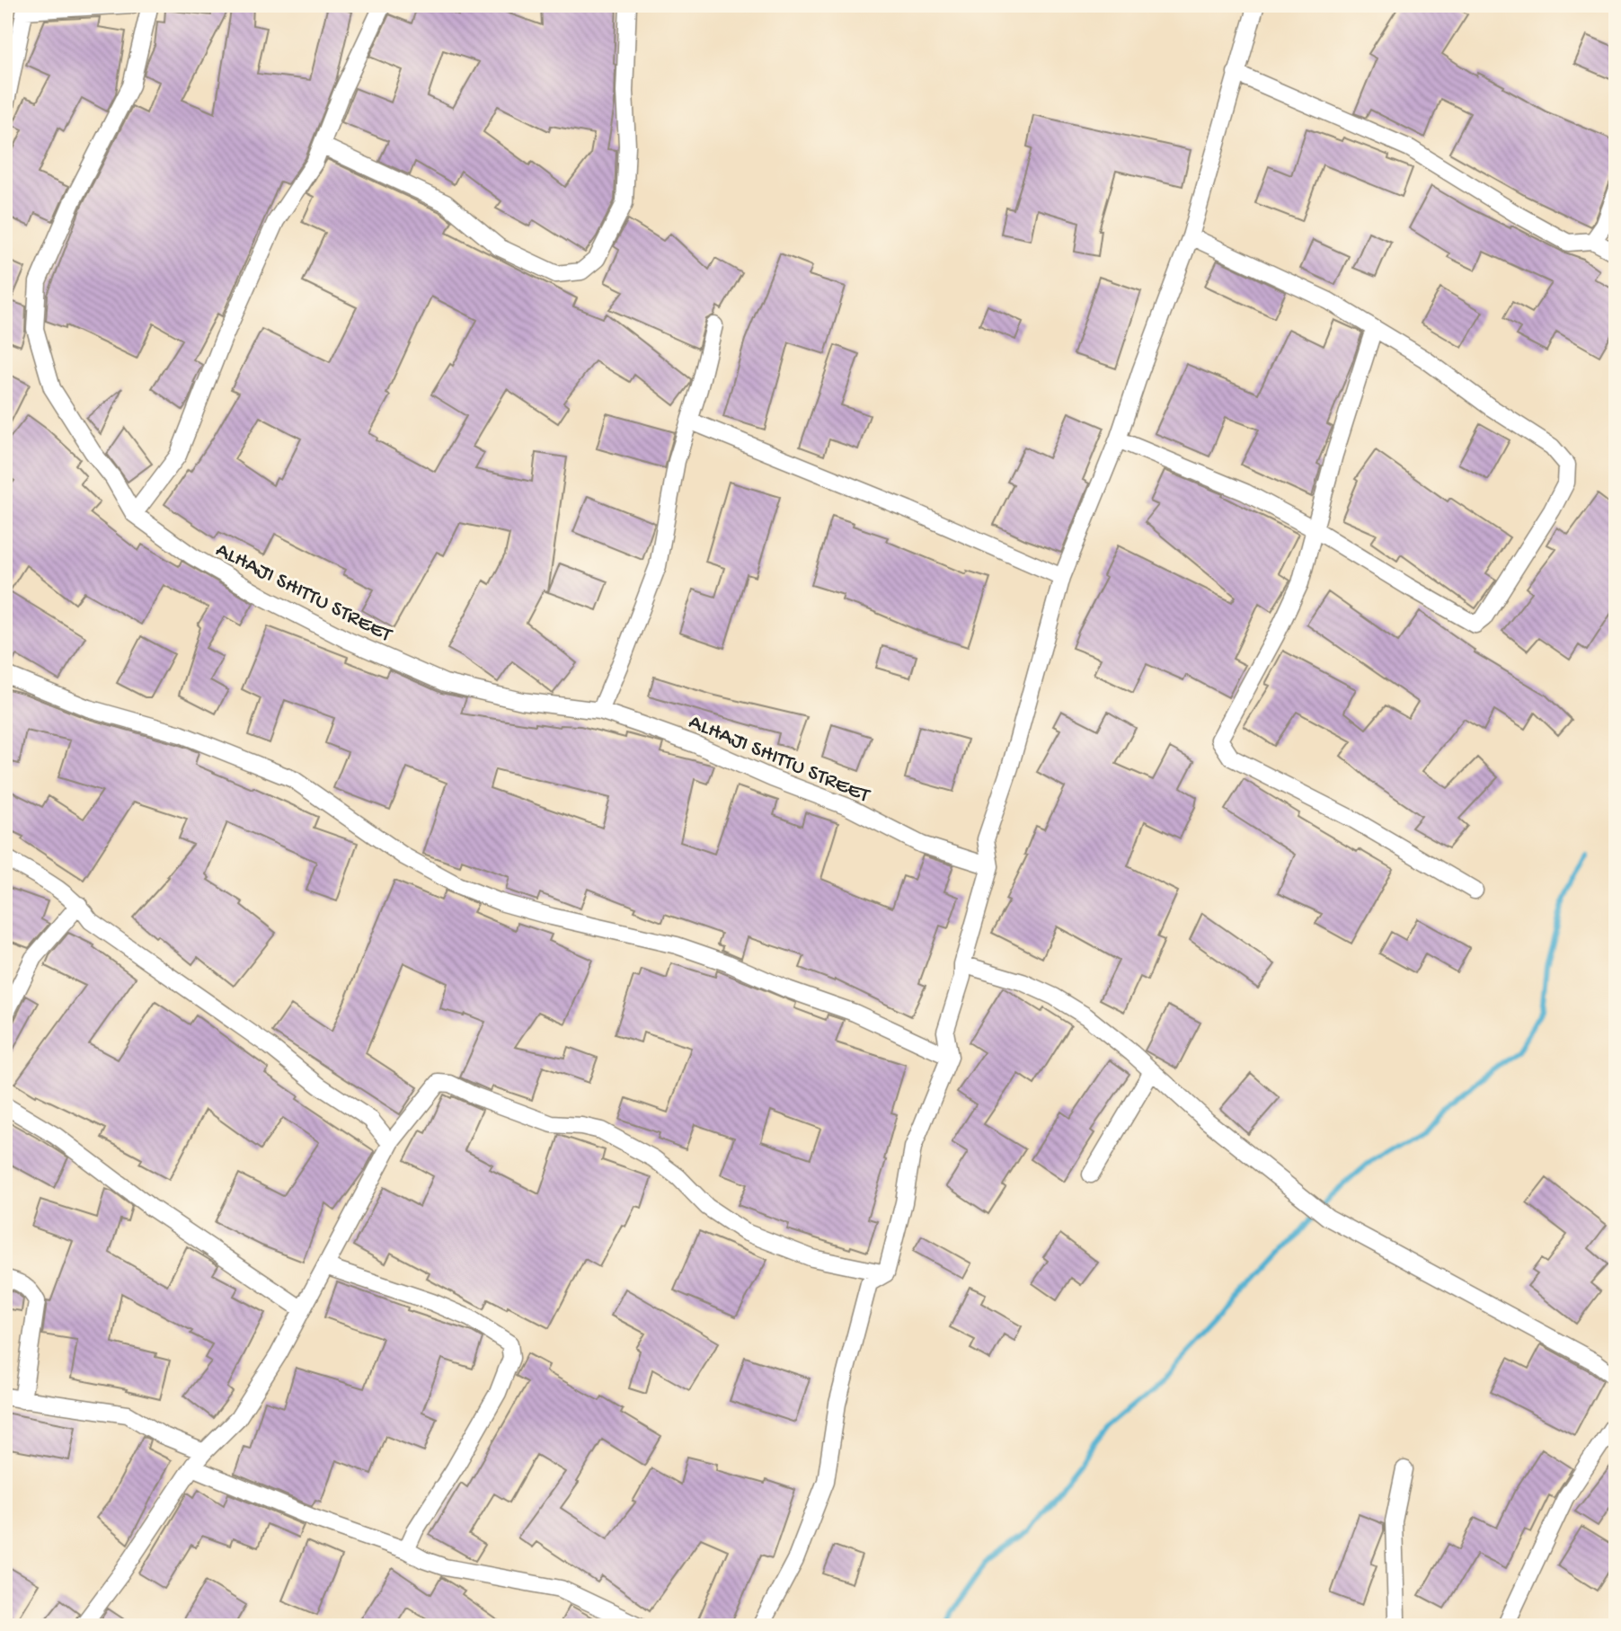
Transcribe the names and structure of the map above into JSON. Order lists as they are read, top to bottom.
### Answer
{
  "streets": {
    "street": ["ALHAJI SHITTU STREET"]
  }
}
